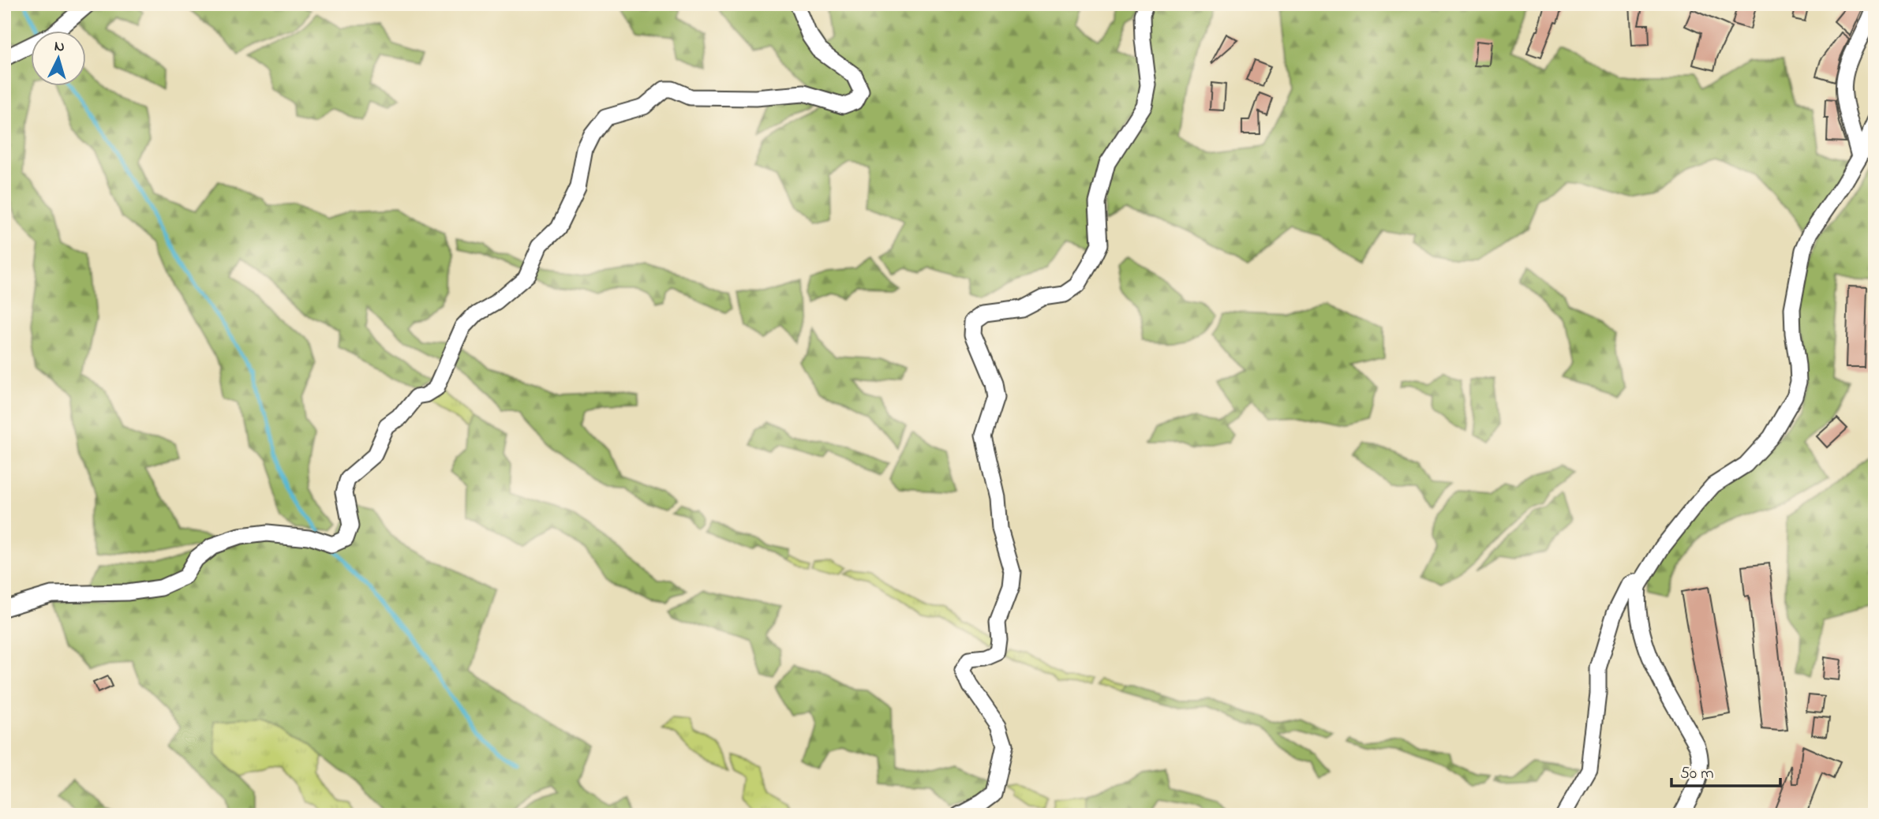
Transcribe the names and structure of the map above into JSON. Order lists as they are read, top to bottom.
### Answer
{
  "scale_bar": "50 m",
  "north": "top"
}
